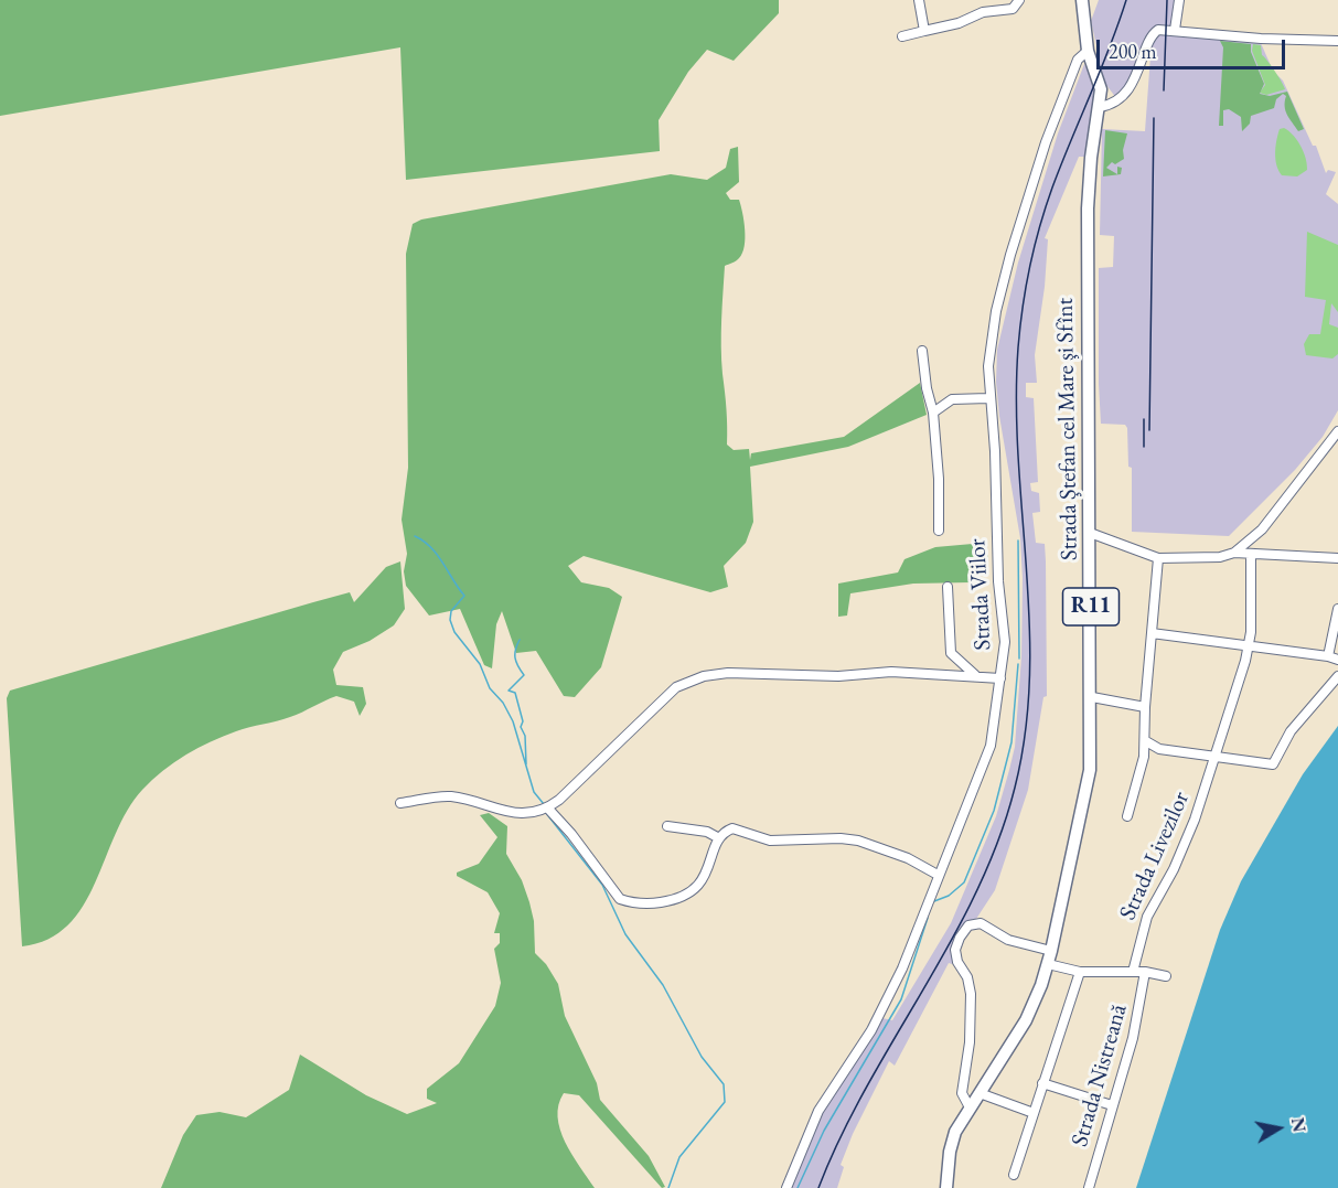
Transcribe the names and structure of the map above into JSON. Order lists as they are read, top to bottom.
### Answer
{
  "streets": {
    "main road": ["Strada Ştefan cel Mare şi Sfînt", "R11"],
    "street": ["Strada Viilor", "Strada Livezilor", "Strada Nistreană"]
  },
  "crossings": [
    ["Strada Ştefan cel Mare şi Sfînt", "Strada Viilor"]
  ],
  "scale_bar": "200 m",
  "north": "right"
}
